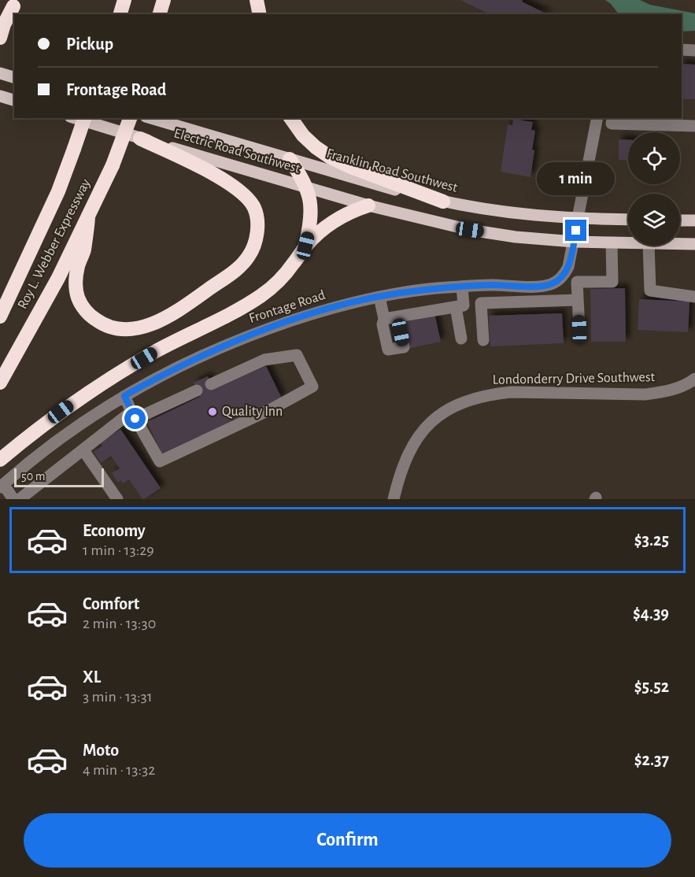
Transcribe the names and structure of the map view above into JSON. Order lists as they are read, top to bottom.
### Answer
{
  "streets": {
    "highway": ["Roy L. Webber Expressway"],
    "main road": ["Electric Road Southwest", "Franklin Road Southwest"],
    "street": ["Frontage Road", "Londonderry Drive Southwest"]
  },
  "places": ["Quality Inn"],
  "scale_bar": "50 m",
  "page": {
    "banner": ["Pickup", "Frontage Road"],
    "bubble": "1 min",
    "scale": "50 m",
    "list": [
      {
        "name": "Economy",
        "note": "1 min · 13:29",
        "value": "$3.25"
      },
      {
        "name": "Comfort",
        "note": "2 min · 13:30",
        "value": "$4.39"
      },
      {
        "name": "XL",
        "note": "3 min · 13:31",
        "value": "$5.52"
      },
      {
        "name": "Moto",
        "note": "4 min · 13:32",
        "value": "$2.37"
      }
    ],
    "buttons": "Confirm"
  }
}
